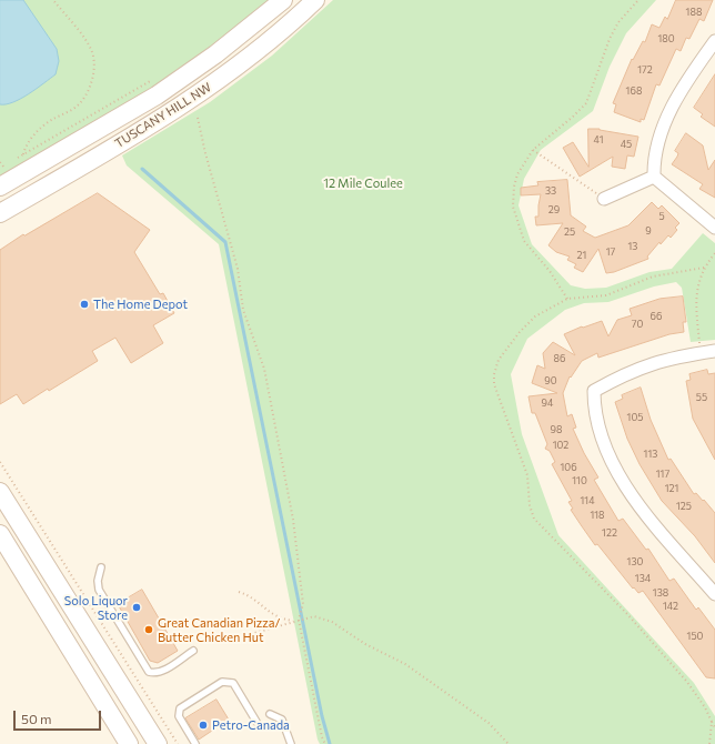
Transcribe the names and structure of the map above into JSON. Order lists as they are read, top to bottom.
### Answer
{
  "streets": {
    "street": ["TUSCANY HILL NW"]
  },
  "parks": ["12 Mile Coulee"],
  "places": [
    "The Home Depot",
    "Solo Liquor Store",
    "Great Canadian Pizza/ Butter Chicken Hut",
    "Petro-Canada"
  ],
  "house_numbers": [
    "188",
    "180",
    "172",
    "168",
    "41",
    "45",
    "33",
    "29",
    "5",
    "9",
    "25",
    "13",
    "17",
    "21",
    "66",
    "70",
    "86",
    "90",
    "55",
    "94",
    "105",
    "98",
    "102",
    "113",
    "106",
    "117",
    "110",
    "121",
    "114",
    "125",
    "118",
    "122",
    "130",
    "134",
    "138",
    "142",
    "150"
  ],
  "scale_bar": "50 m"
}
